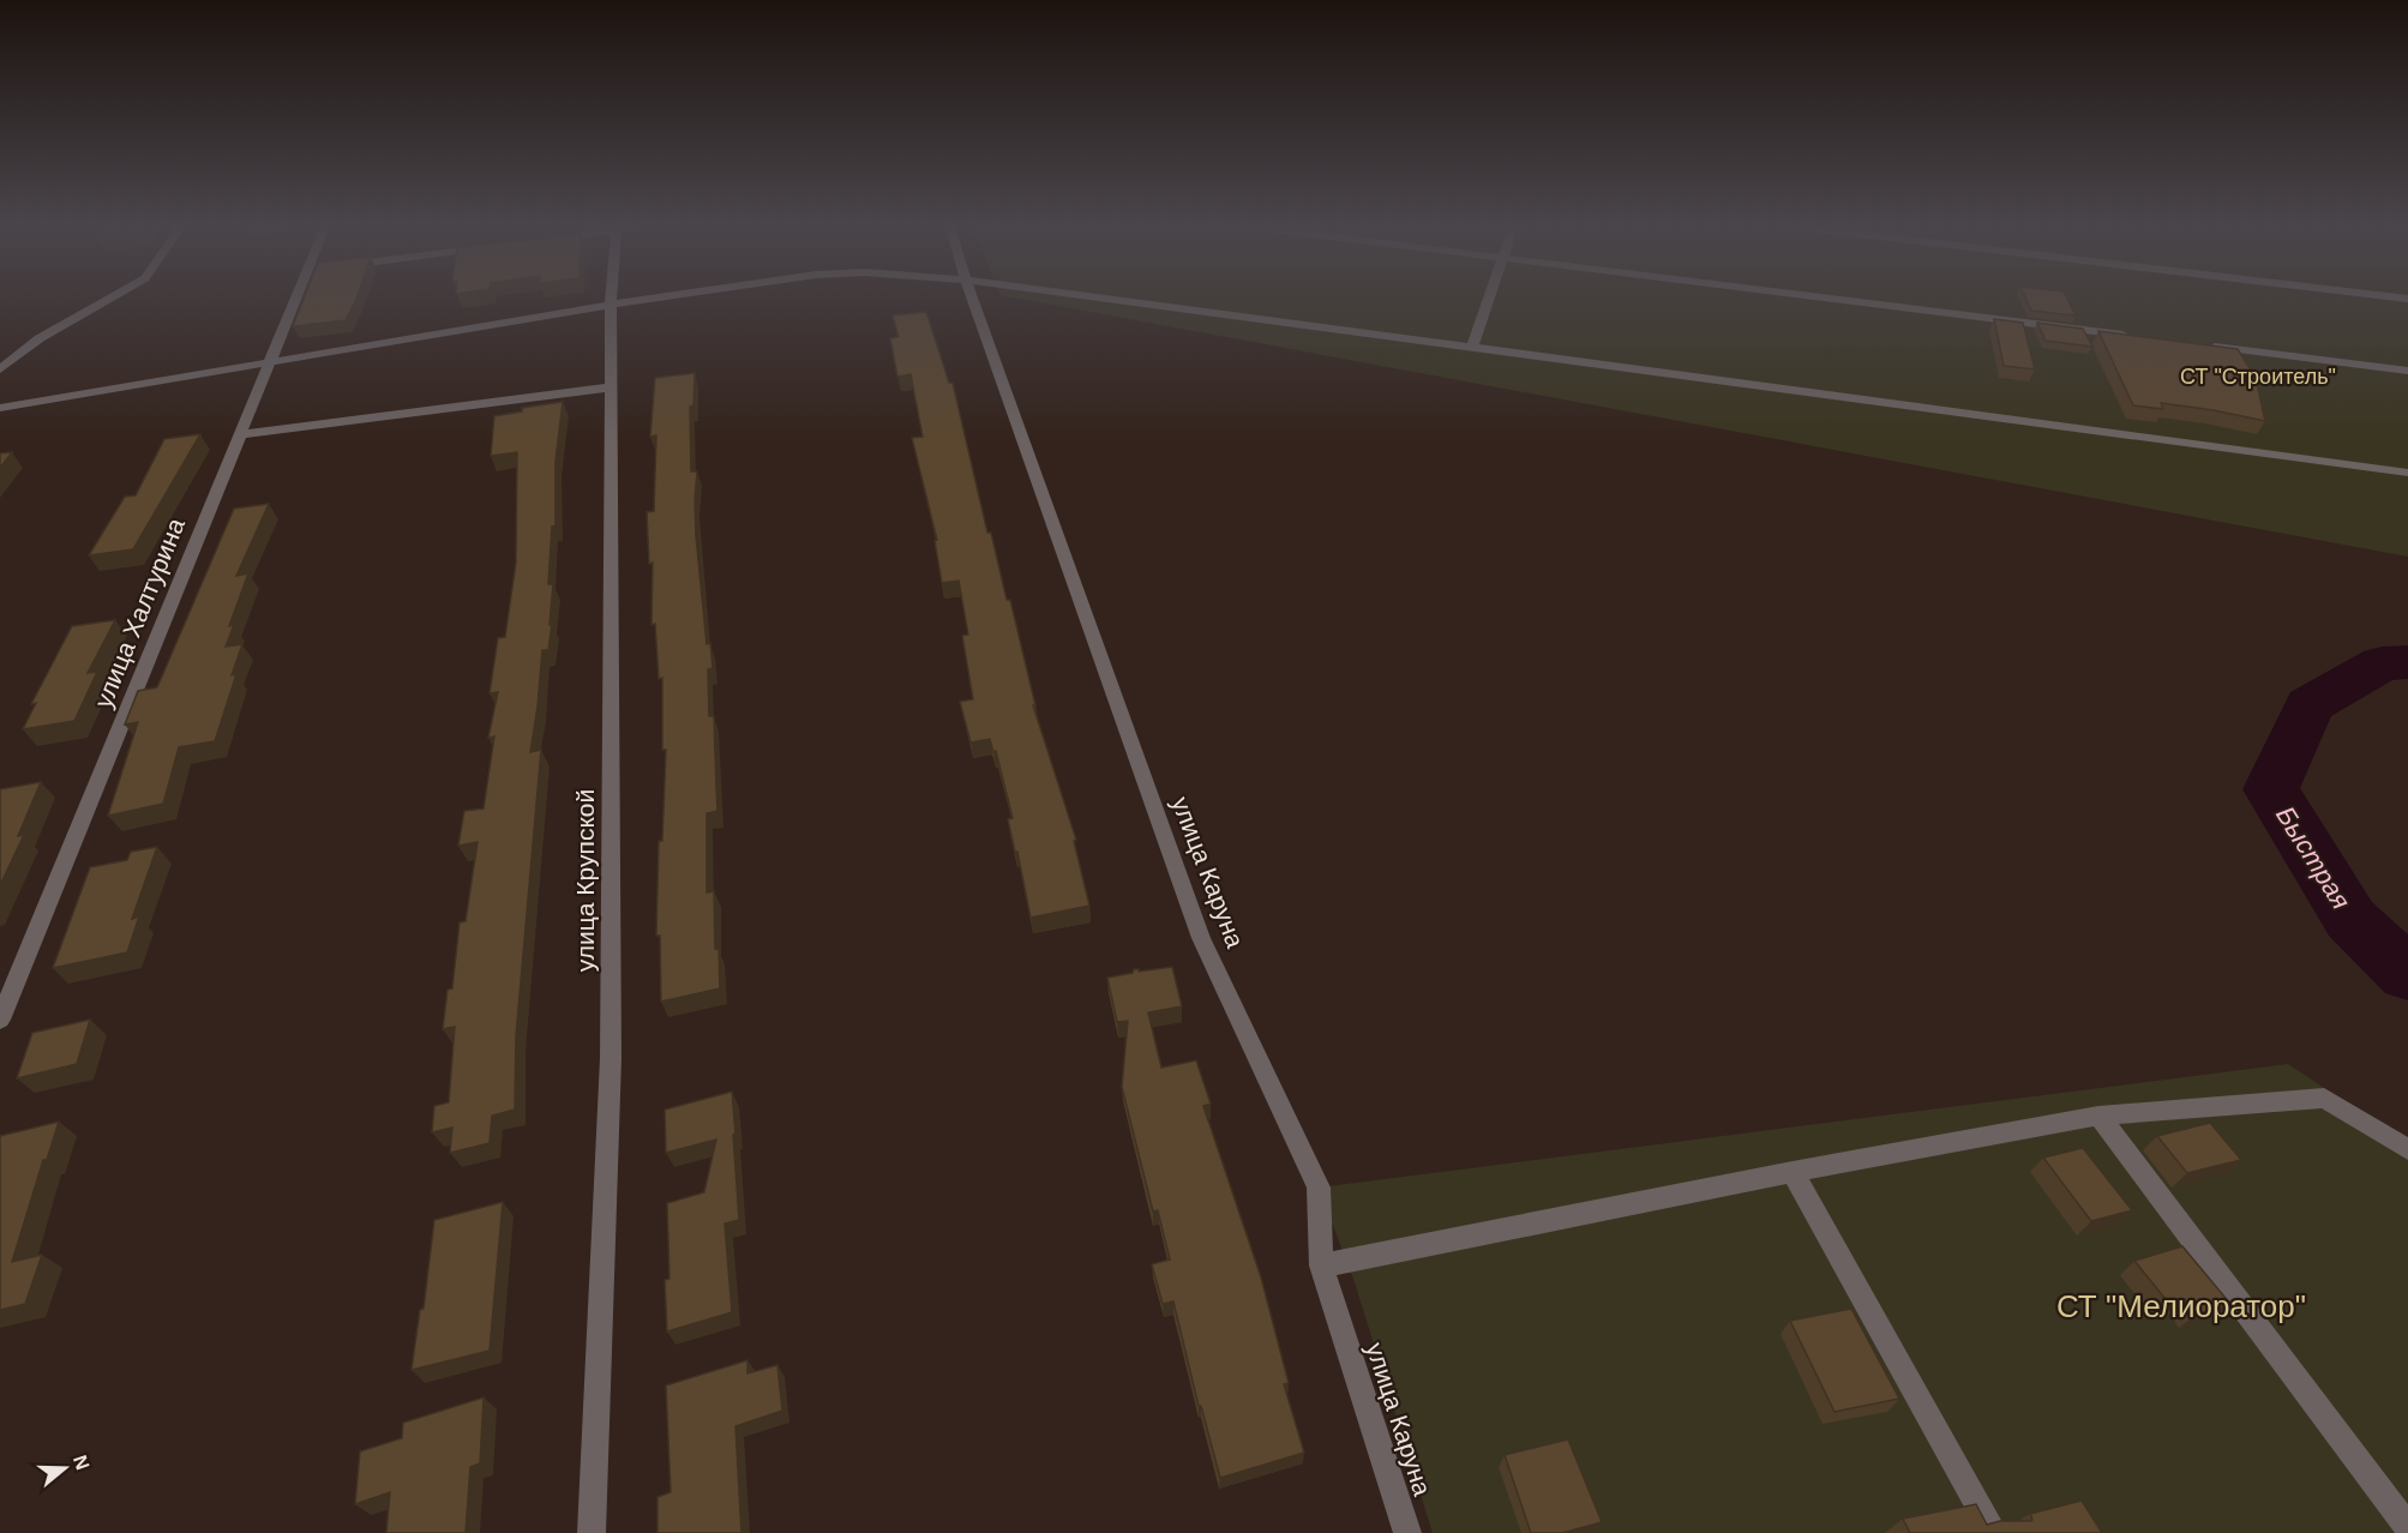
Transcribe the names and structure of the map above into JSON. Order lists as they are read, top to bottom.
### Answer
{
  "streets": {
    "street": ["улица Халтурина", "улица Каруна", "улица Крупской"]
  },
  "water": ["Быстрая"],
  "parks": ["СТ \"Строитель\"", "СТ \"Мелиоратор\""],
  "north": "right"
}
